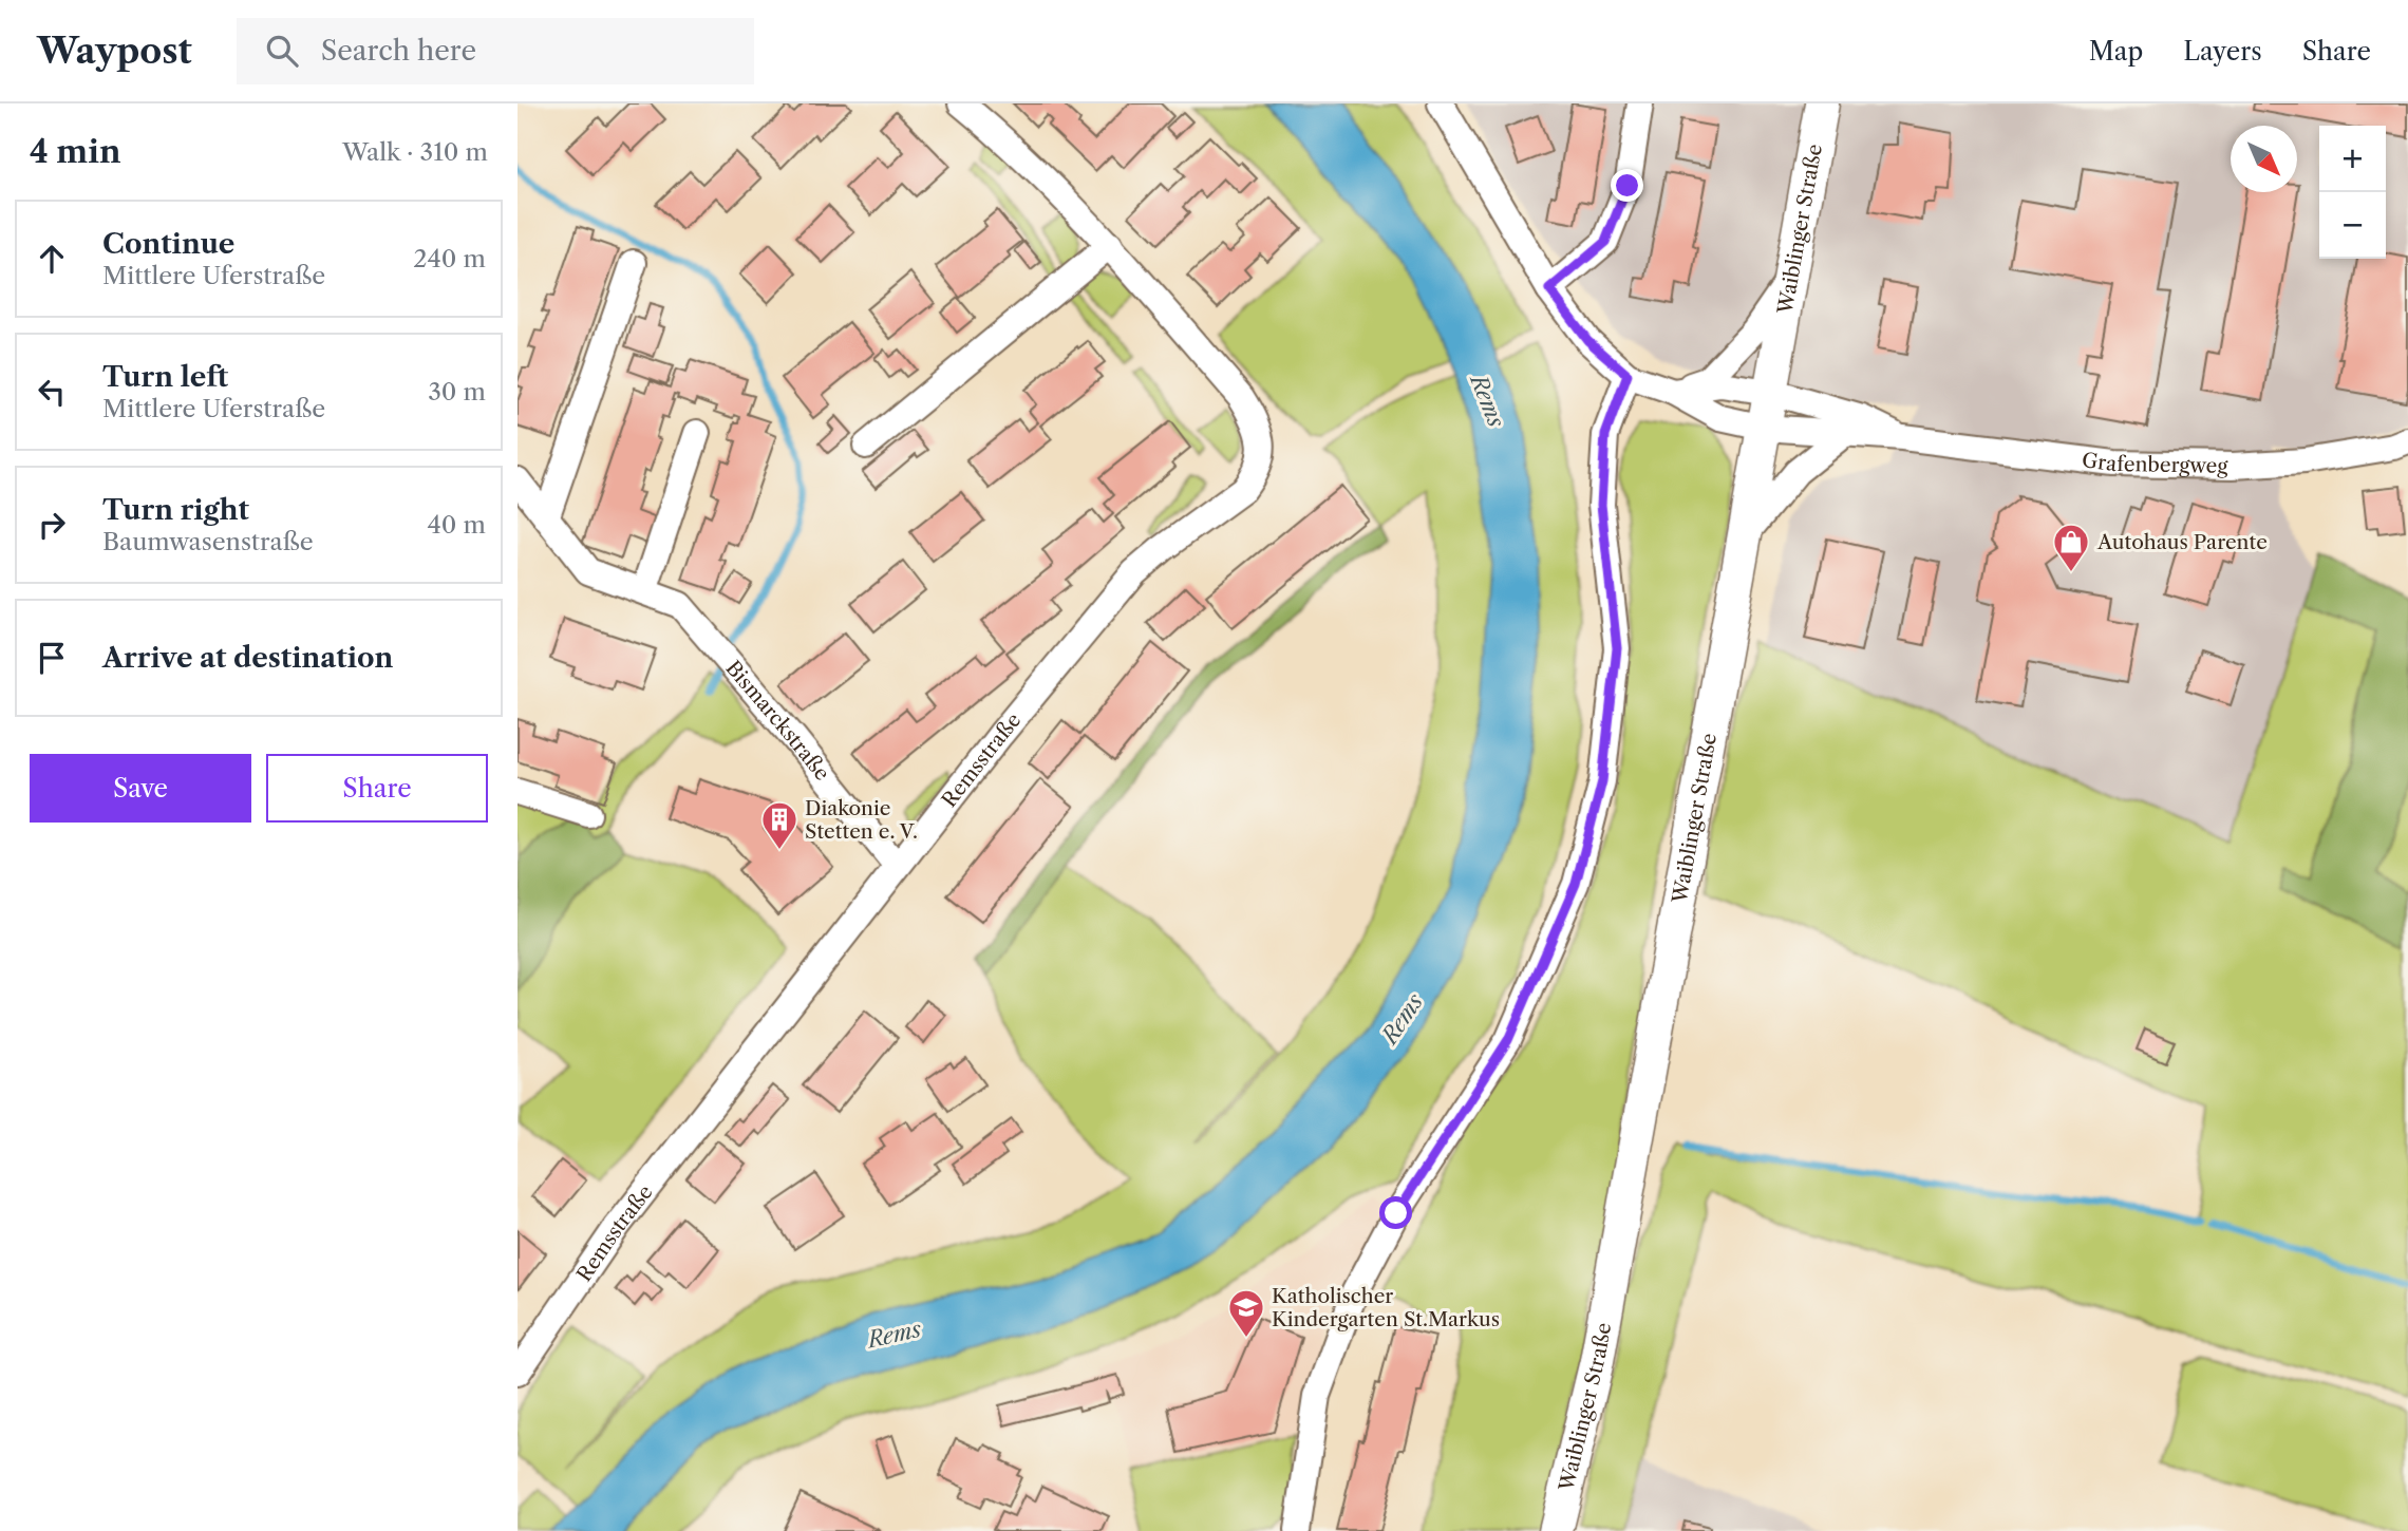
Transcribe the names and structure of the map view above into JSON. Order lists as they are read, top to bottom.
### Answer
{
  "streets": {
    "main road": ["Waiblinger Straße"],
    "street": ["Grafenbergweg", "Bismarckstraße", "Remsstraße"]
  },
  "crossings": [
    ["Waiblinger Straße", "Grafenbergweg"],
    ["Bismarckstraße", "Remsstraße"]
  ],
  "water": ["Rems"],
  "places": {
    "shop": ["Autohaus Parente"],
    "building": ["Diakonie Stetten e. V."],
    "school or university": ["Katholischer Kindergarten St.Markus"]
  },
  "north": "bottom right",
  "page": {
    "header": "Waypost",
    "search": "Search here",
    "nav": ["Map", "Layers", "Share"],
    "heading": ["4 min", "Walk · 310 m"],
    "map_buttons": ["+", "−"],
    "list": [
      ["Continue", "Mittlere Uferstraße", "240 m"],
      ["Turn left", "Mittlere Uferstraße", "30 m"],
      ["Turn right", "Baumwasenstraße", "40 m"],
      "Arrive at destination"
    ],
    "buttons": ["Save", "Share"]
  }
}
